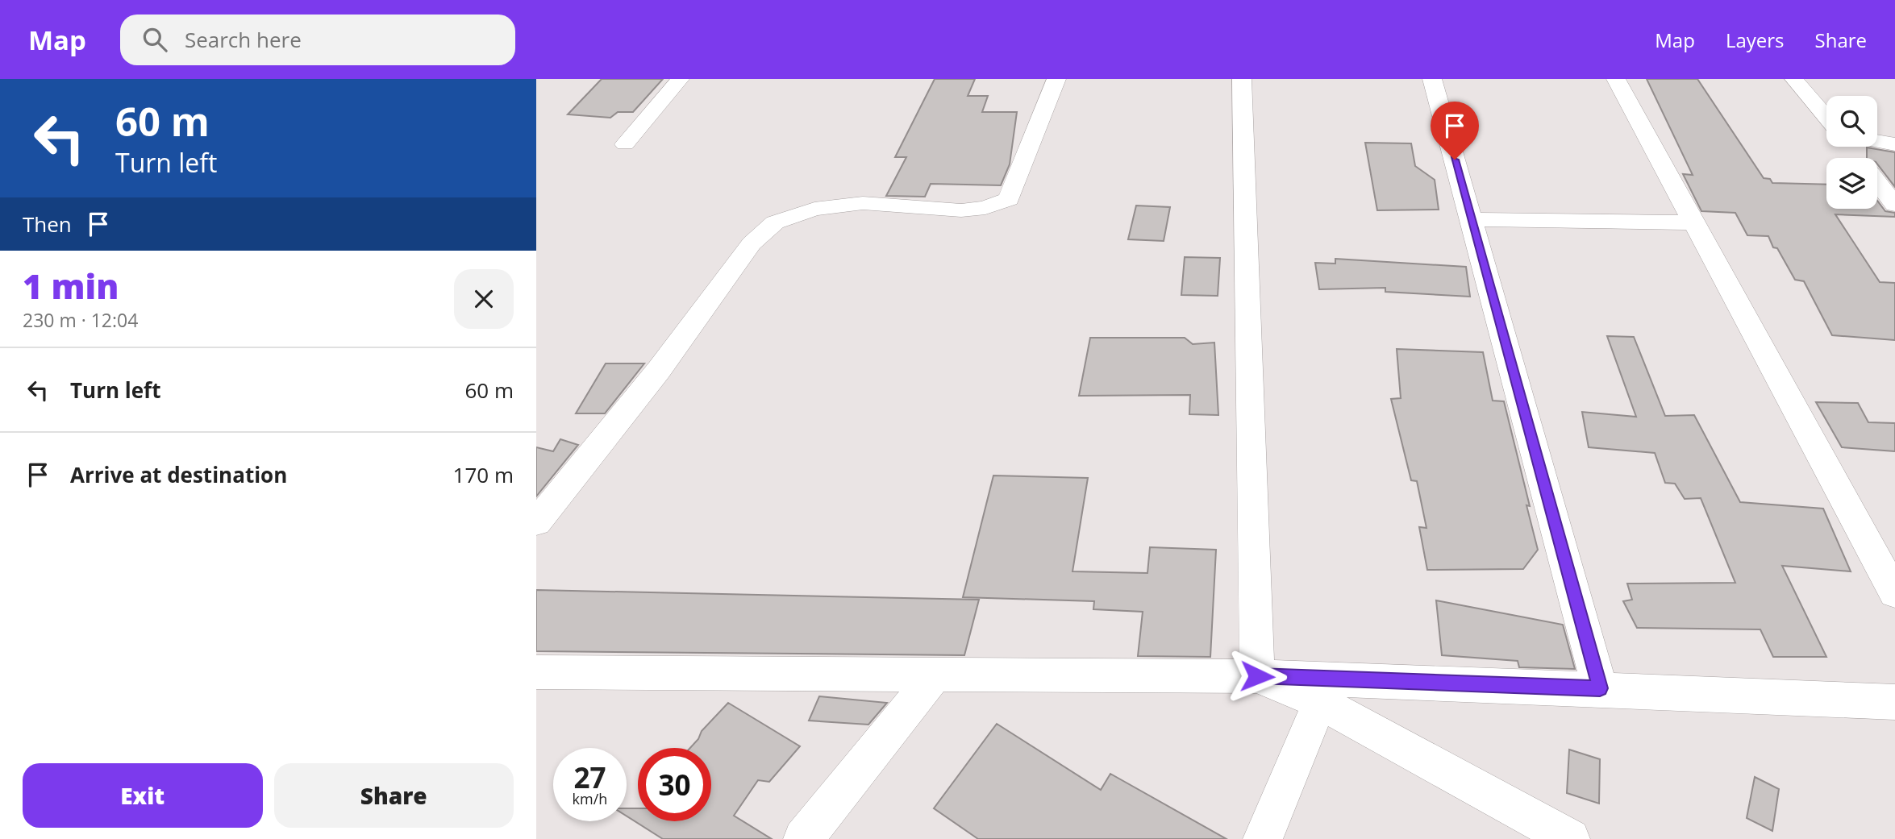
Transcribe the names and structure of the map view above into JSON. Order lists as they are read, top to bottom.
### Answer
{
  "page": {
    "header": "Map",
    "search": "Search here",
    "nav": ["Map", "Layers", "Share"],
    "turn": ["60 m", "Turn left"],
    "then": "Then",
    "heading": ["1 min", "230 m · 12:04"],
    "list": [
      {
        "name": "Turn left",
        "value": "60 m"
      },
      {
        "name": "Arrive at destination",
        "value": "170 m"
      }
    ],
    "speed": "27 km/h",
    "limit": "30",
    "buttons": ["Exit", "Share"]
  }
}
